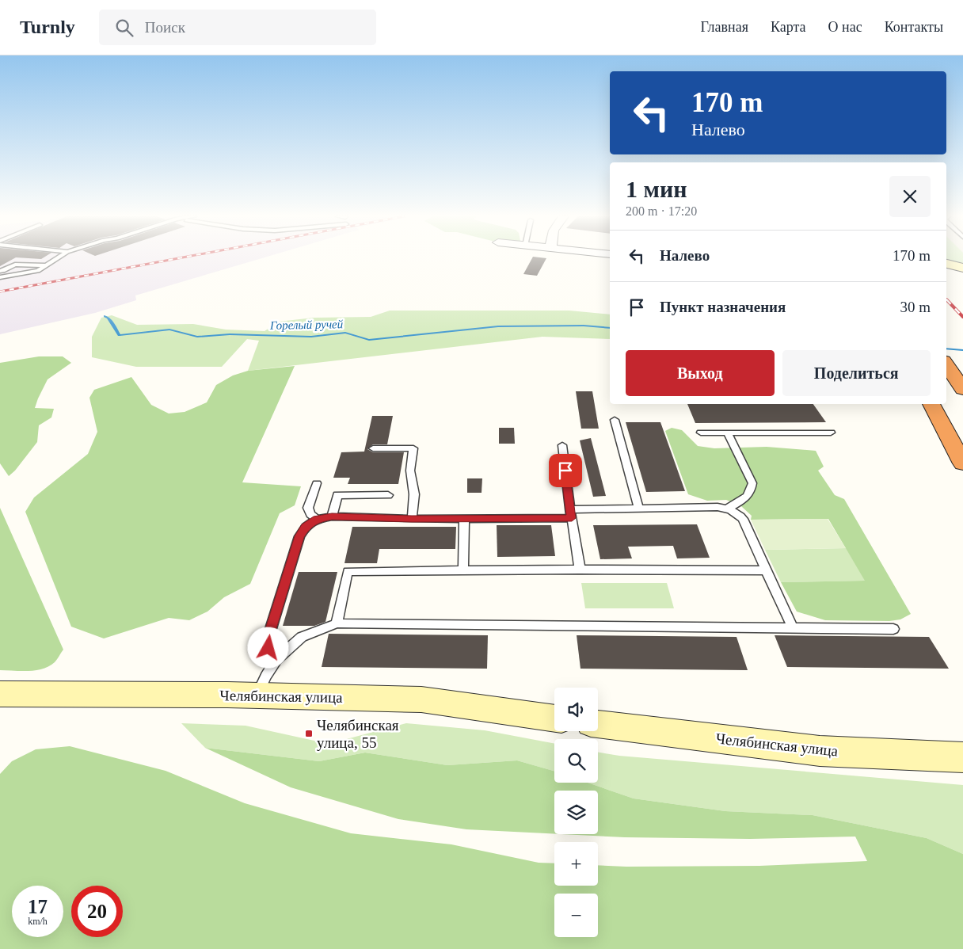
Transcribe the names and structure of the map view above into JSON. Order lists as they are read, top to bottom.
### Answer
{
  "streets": {
    "street": ["Челябинская улица"]
  },
  "water": ["Горелый ручей"],
  "places": {
    "transit": ["Челябинская улица, 55"]
  },
  "page": {
    "header": "Turnly",
    "search": "Поиск",
    "nav": [
      "Главная",
      "Карта",
      "О нас",
      "Контакты"
    ],
    "turn": ["170 m", "Налево"],
    "heading": ["1 мин", "200 m · 17:20"],
    "list": [
      {
        "name": "Налево",
        "value": "170 m"
      },
      {
        "name": "Пункт назначения",
        "value": "30 m"
      }
    ],
    "buttons": ["Выход", "Поделиться"],
    "map_buttons": ["+", "−"],
    "speed": "17 km/h",
    "limit": "20"
  }
}
